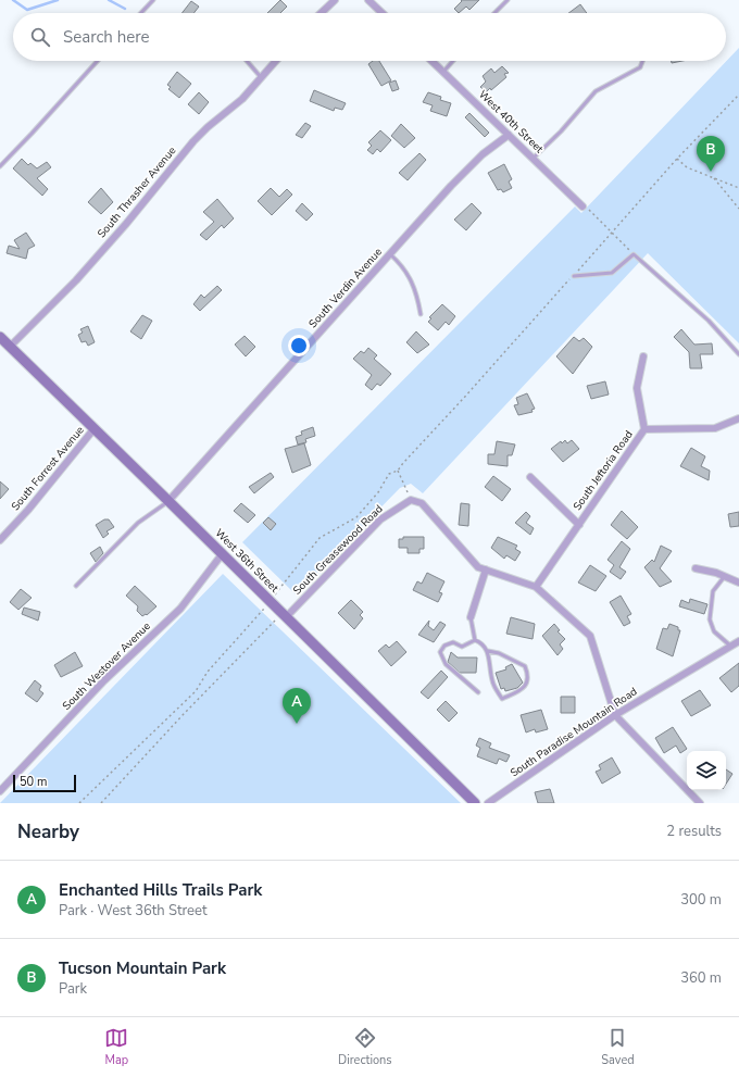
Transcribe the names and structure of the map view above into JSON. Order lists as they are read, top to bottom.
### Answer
{
  "streets": {
    "street": [
      "West 40th Street",
      "South Thrasher Avenue",
      "South Verdin Avenue",
      "South Forrest Avenue",
      "South Jeftoria Road",
      "South Greasewood Road",
      "West 36th Street",
      "South Westover Avenue",
      "South Paradise Mountain Road"
    ]
  },
  "crossings": [
    ["West 40th Street", "South Verdin Avenue"],
    ["South Thrasher Avenue", "West 36th Street"],
    ["South Verdin Avenue", "West 36th Street"],
    ["South Forrest Avenue", "West 36th Street"],
    ["South Greasewood Road", "West 36th Street"],
    ["West 36th Street", "South Westover Avenue"]
  ],
  "scale_bar": "50 m",
  "page": {
    "search": "Search here",
    "pins": ["B", "A"],
    "scale": "50 m",
    "heading": ["Nearby", "2 results"],
    "list": [
      {
        "mark": "A",
        "name": "Enchanted Hills Trails Park",
        "note": "Park · West 36th Street",
        "value": "300 m"
      },
      {
        "mark": "B",
        "name": "Tucson Mountain Park",
        "note": "Park",
        "value": "360 m"
      }
    ],
    "nav": ["Map", "Directions", "Saved"]
  }
}
